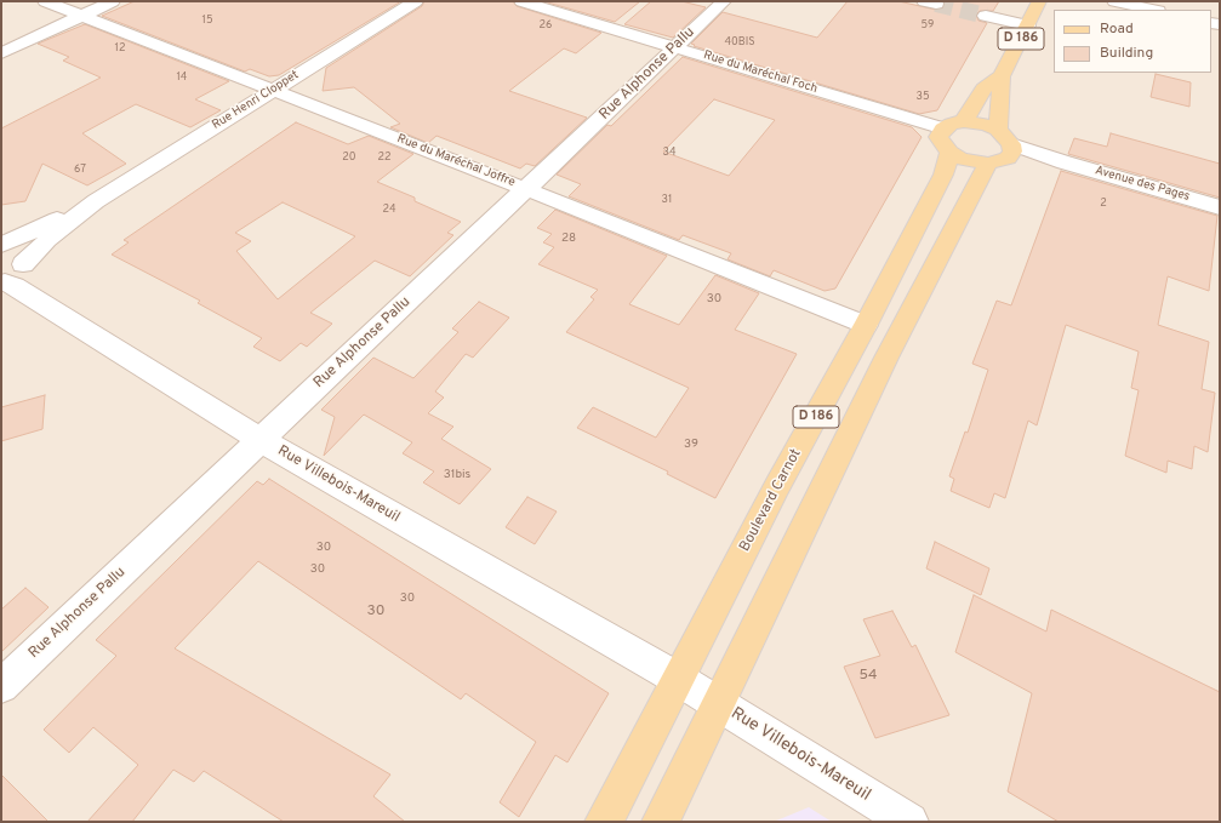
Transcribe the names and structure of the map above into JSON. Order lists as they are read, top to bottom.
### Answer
{
  "streets": {
    "main road": ["D 186", "Boulevard Carnot"],
    "street": [
      "Rue du Maréchal Foch",
      "Rue Alphonse Pallu",
      "Rue Henri Cloppet",
      "Rue du Maréchal Joffre",
      "Avenue des Pages",
      "Rue Villebois-Mareuil"
    ]
  },
  "crossings": [
    ["D 186", "Avenue des Pages"],
    ["D 186", "Rue Villebois-Mareuil"],
    ["Rue du Maréchal Foch", "Rue Alphonse Pallu"],
    ["Rue du Maréchal Foch", "Boulevard Carnot"],
    ["Rue Alphonse Pallu", "Rue du Maréchal Joffre"],
    ["Rue Alphonse Pallu", "Rue Villebois-Mareuil"],
    ["Rue Henri Cloppet", "Rue du Maréchal Joffre"],
    ["Rue Henri Cloppet", "Rue Villebois-Mareuil"],
    ["Rue du Maréchal Joffre", "Boulevard Carnot"],
    ["Rue Villebois-Mareuil", "Boulevard Carnot"]
  ],
  "house_numbers": [
    "15",
    "26",
    "59",
    "40BIS",
    "12",
    "14",
    "35",
    "34",
    "20",
    "22",
    "67",
    "31",
    "2",
    "24",
    "28",
    "30",
    "39",
    "31bis",
    "30",
    "30",
    "30",
    "30",
    "54"
  ],
  "legend": ["Road", "Building"]
}
